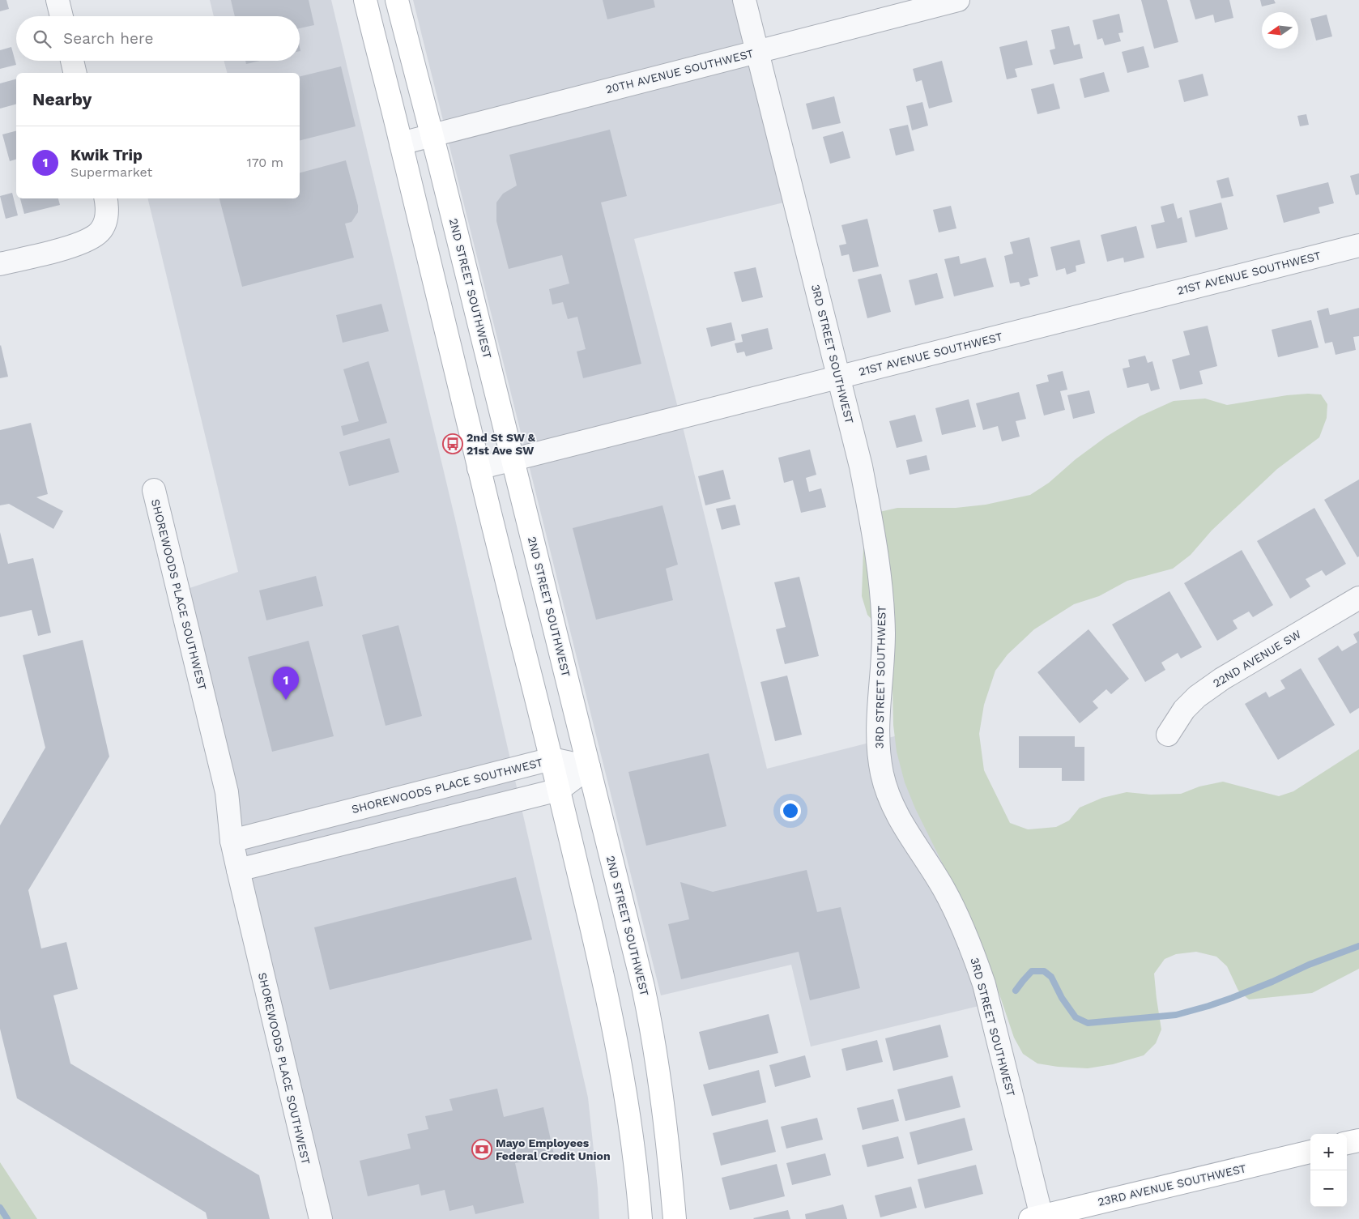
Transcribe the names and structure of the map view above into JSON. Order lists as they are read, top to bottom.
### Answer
{
  "streets": {
    "main road": ["2ND STREET SOUTHWEST", "23RD AVENUE SOUTHWEST"],
    "street": [
      "20TH AVENUE SOUTHWEST",
      "21ST AVENUE SOUTHWEST",
      "3RD STREET SOUTHWEST",
      "SHOREWOODS PLACE SOUTHWEST",
      "22ND AVENUE SW"
    ]
  },
  "crossings": [
    ["20TH AVENUE SOUTHWEST", "2ND STREET SOUTHWEST"],
    ["20TH AVENUE SOUTHWEST", "3RD STREET SOUTHWEST"],
    ["21ST AVENUE SOUTHWEST", "2ND STREET SOUTHWEST"],
    ["21ST AVENUE SOUTHWEST", "3RD STREET SOUTHWEST"],
    ["2ND STREET SOUTHWEST", "SHOREWOODS PLACE SOUTHWEST"],
    ["3RD STREET SOUTHWEST", "23RD AVENUE SOUTHWEST"]
  ],
  "places": {
    "bus stop": ["2nd St SW & 21st Ave SW"],
    "bank": ["Mayo Employees Federal Credit Union"]
  },
  "north": "left",
  "page": {
    "search": "Search here",
    "heading": "Nearby",
    "list": [
      {
        "mark": "1",
        "name": "Kwik Trip",
        "note": "Supermarket",
        "value": "170 m"
      }
    ],
    "pins": "1",
    "map_buttons": ["+", "−"]
  }
}
